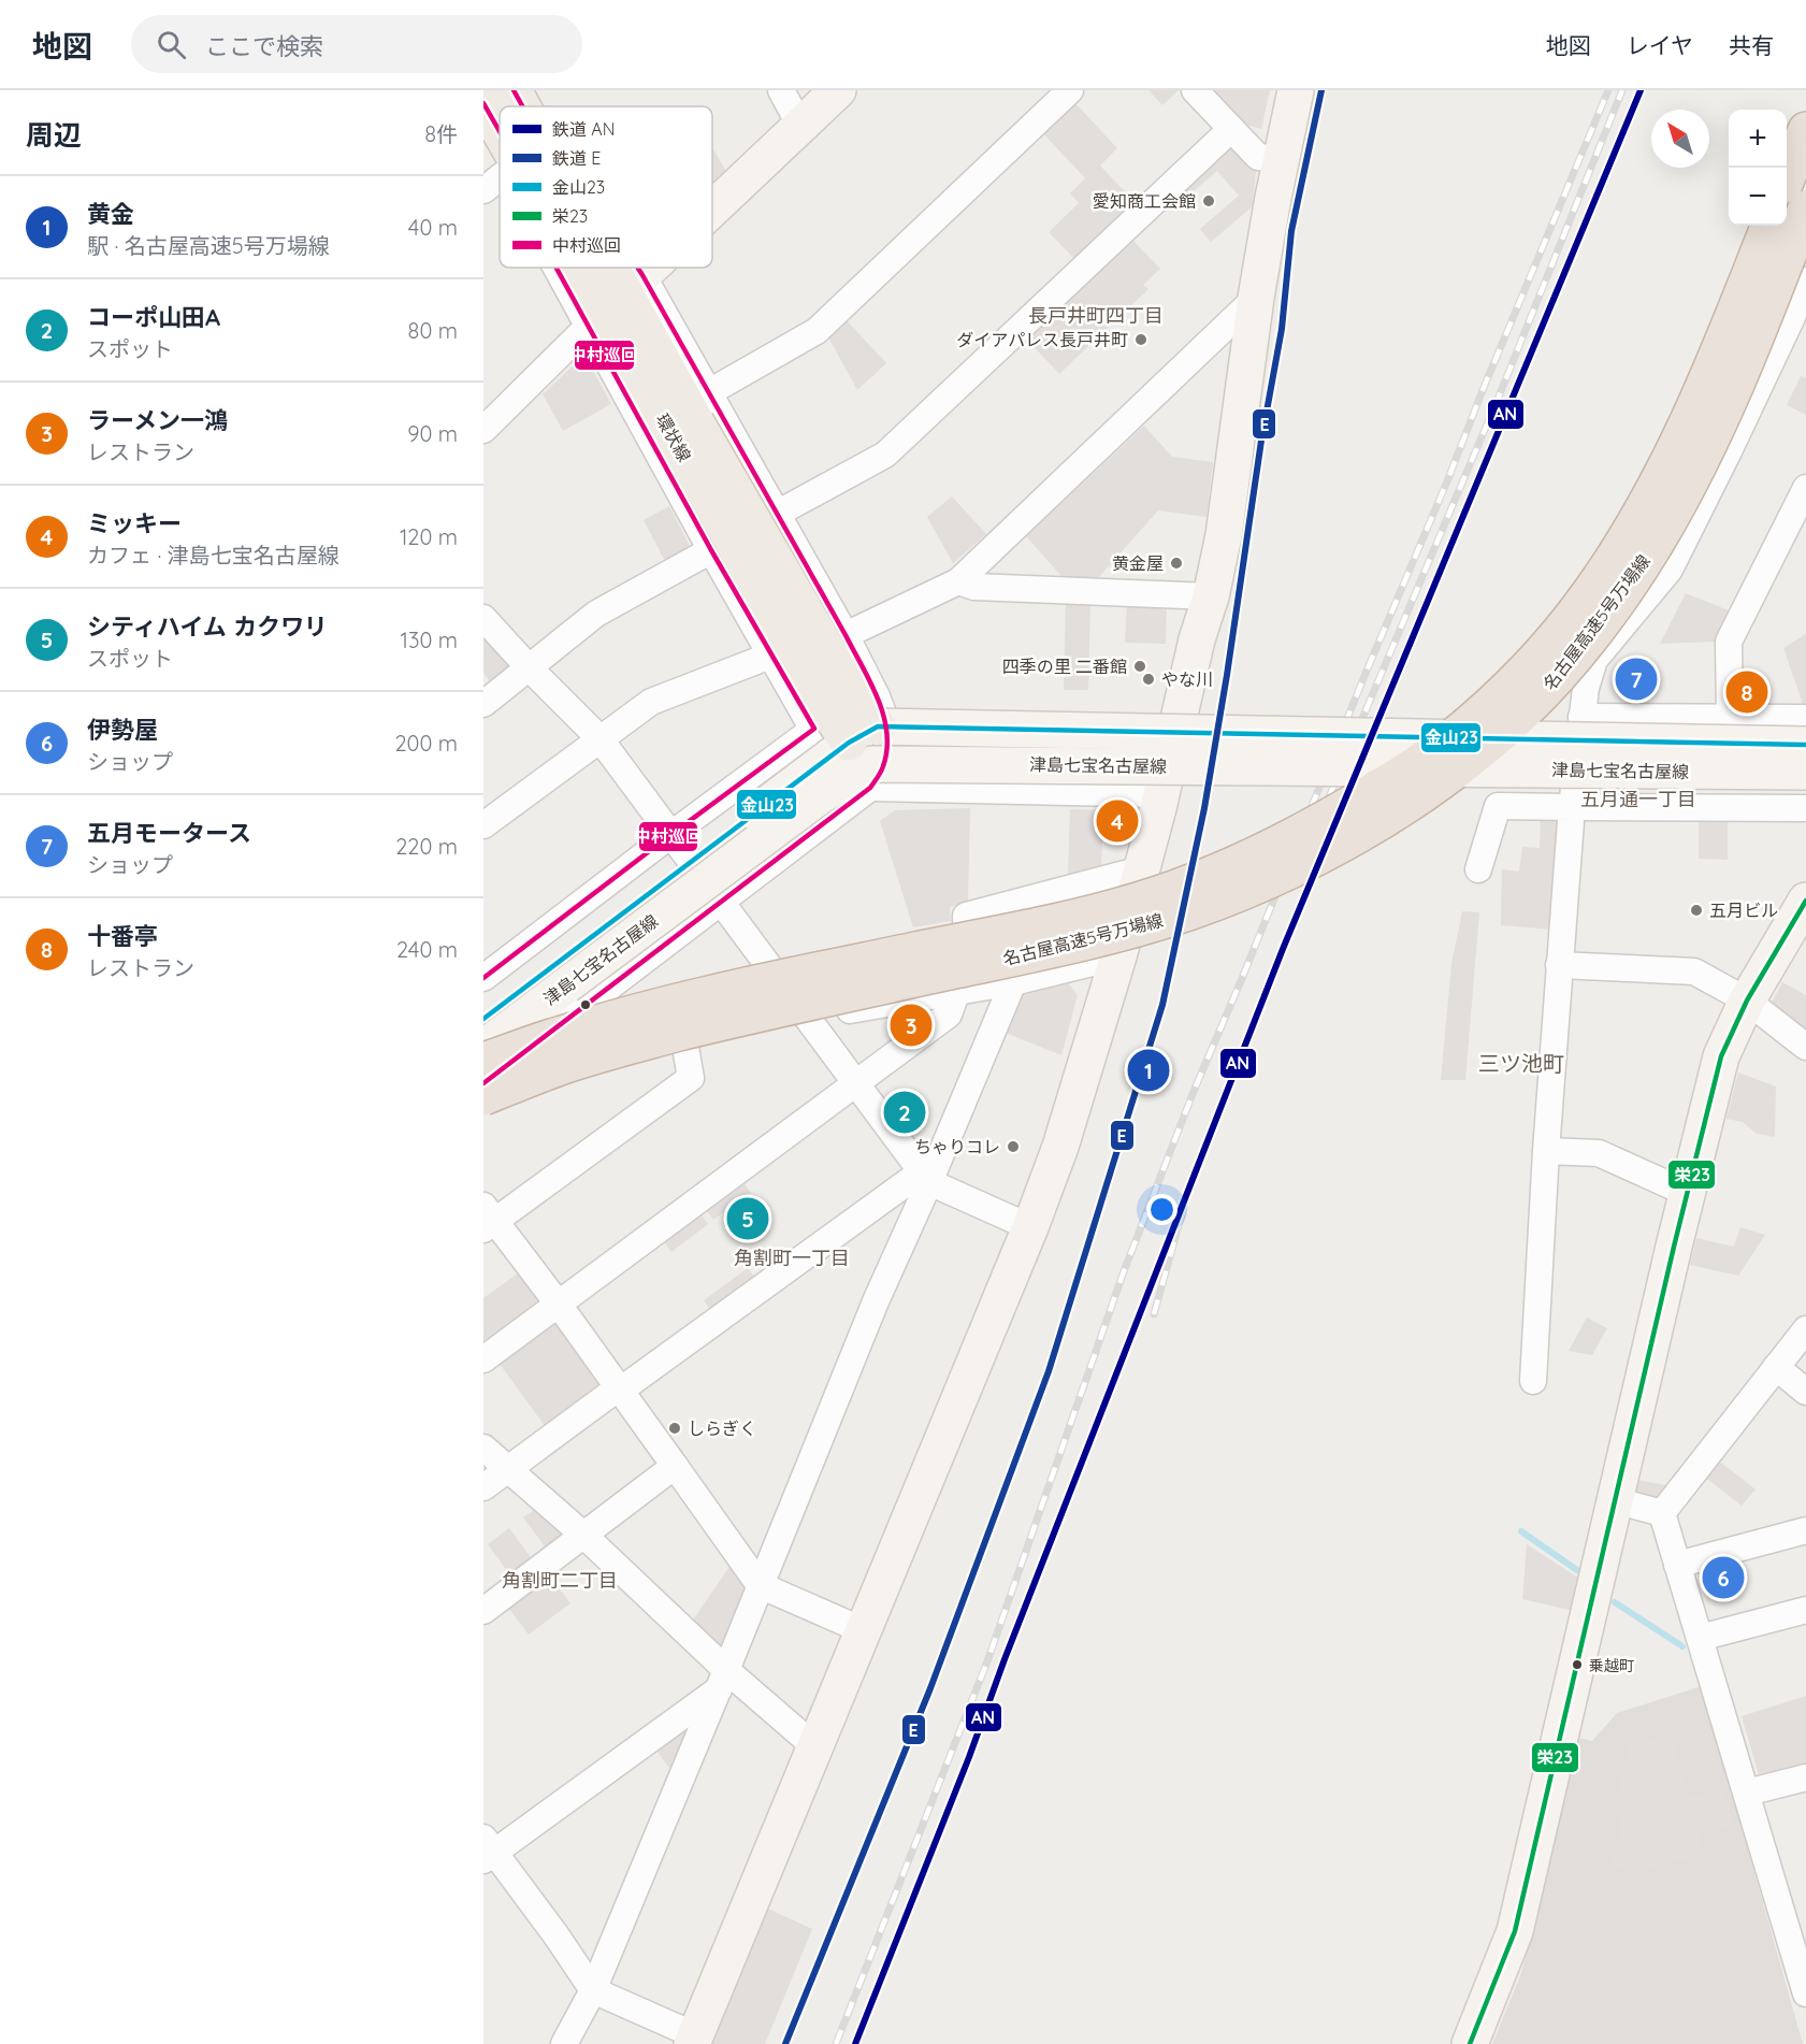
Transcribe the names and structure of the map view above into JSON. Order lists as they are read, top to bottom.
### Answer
{
  "streets": {
    "highway": ["名古屋高速5号万場線"],
    "main road": ["環状線"],
    "street": ["津島七宝名古屋線"]
  },
  "crossings": [
    ["環状線", "津島七宝名古屋線"]
  ],
  "districts": [
    "長戸井町四丁目",
    "五月通一丁目",
    "三ツ池町",
    "角割町一丁目",
    "角割町二丁目"
  ],
  "places": [
    "愛知商工会館",
    "ダイアパレス長戸井町",
    "黄金屋",
    "四季の里 二番館",
    "やな川",
    "五月ビル",
    "ちゃりコレ",
    "しらぎく",
    "乗越町"
  ],
  "lines": [
    "rail line AN",
    "rail line E",
    "transit line 中村巡回",
    "transit line 金山23",
    "transit line 栄23"
  ],
  "legend": [
    "鉄道 AN",
    "鉄道 E",
    "金山23",
    "栄23",
    "中村巡回"
  ],
  "north": "top left",
  "page": {
    "header": "地図",
    "search": "ここで検索",
    "nav": ["地図", "レイヤ", "共有"],
    "heading": ["周辺", "8件"],
    "map_buttons": ["+", "−"],
    "list": [
      {
        "mark": "1",
        "name": "黄金",
        "note": "駅 · 名古屋高速5号万場線",
        "value": "40 m"
      },
      {
        "mark": "2",
        "name": "コーポ山田A",
        "note": "スポット",
        "value": "80 m"
      },
      {
        "mark": "3",
        "name": "ラーメン一鴻",
        "note": "レストラン",
        "value": "90 m"
      },
      {
        "mark": "4",
        "name": "ミッキー",
        "note": "カフェ · 津島七宝名古屋線",
        "value": "120 m"
      },
      {
        "mark": "5",
        "name": "シティハイム カクワリ",
        "note": "スポット",
        "value": "130 m"
      },
      {
        "mark": "6",
        "name": "伊勢屋",
        "note": "ショップ",
        "value": "200 m"
      },
      {
        "mark": "7",
        "name": "五月モータース",
        "note": "ショップ",
        "value": "220 m"
      },
      {
        "mark": "8",
        "name": "十番亭",
        "note": "レストラン",
        "value": "240 m"
      }
    ],
    "pins": [
      "7",
      "8",
      "4",
      "3",
      "1",
      "2",
      "5",
      "6"
    ]
  }
}
